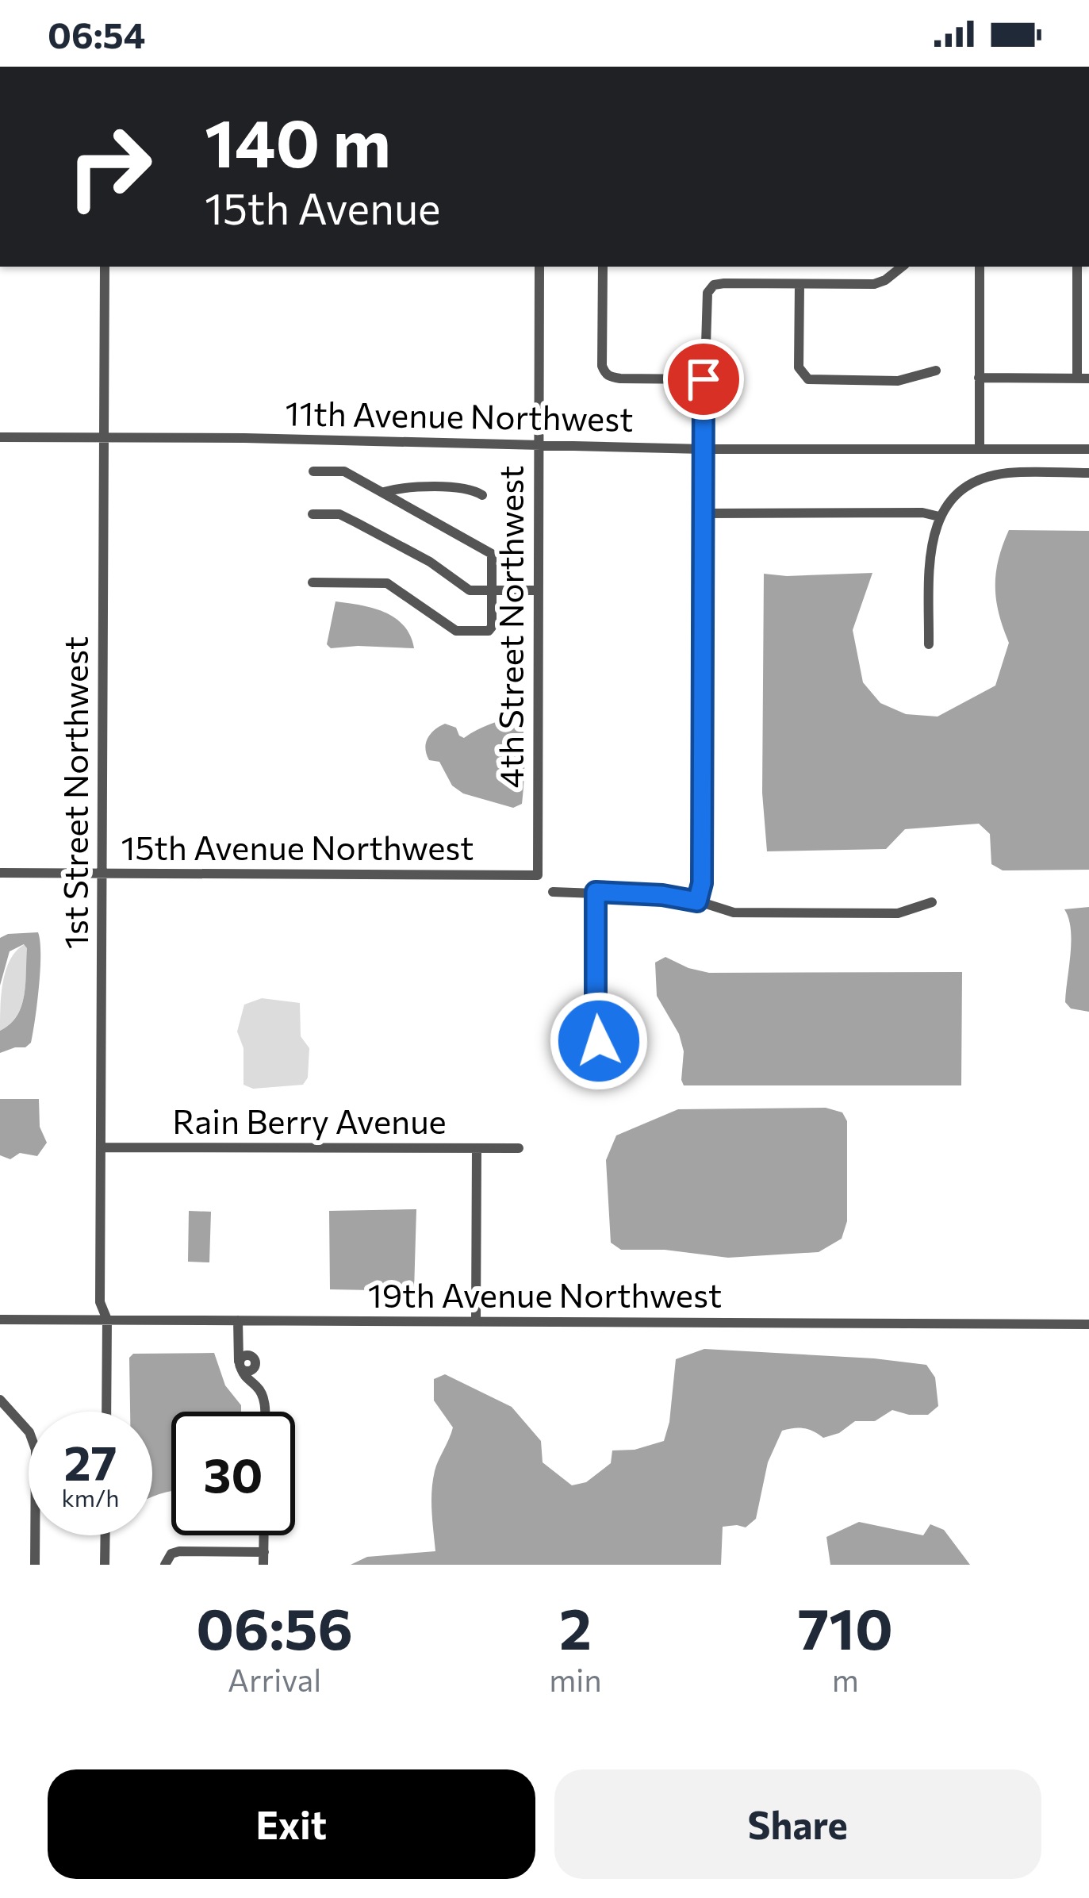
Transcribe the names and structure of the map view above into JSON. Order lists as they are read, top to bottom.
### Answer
{
  "streets": {
    "street": [
      "11th Avenue Northwest",
      "4th Street Northwest",
      "1st Street Northwest",
      "15th Avenue Northwest",
      "Rain Berry Avenue",
      "19th Avenue Northwest"
    ]
  },
  "crossings": [
    ["11th Avenue Northwest", "4th Street Northwest"],
    ["11th Avenue Northwest", "1st Street Northwest"],
    ["4th Street Northwest", "15th Avenue Northwest"],
    ["1st Street Northwest", "15th Avenue Northwest"],
    ["1st Street Northwest", "Rain Berry Avenue"],
    ["1st Street Northwest", "19th Avenue Northwest"]
  ],
  "page": {
    "status": "06:54",
    "turn": ["140 m", "15th Avenue"],
    "speed": "27 km/h",
    "limit": "30",
    "eta": [
      "06:56",
      "Arrival",
      "2",
      "min",
      "710",
      "m"
    ],
    "buttons": ["Exit", "Share"]
  }
}
